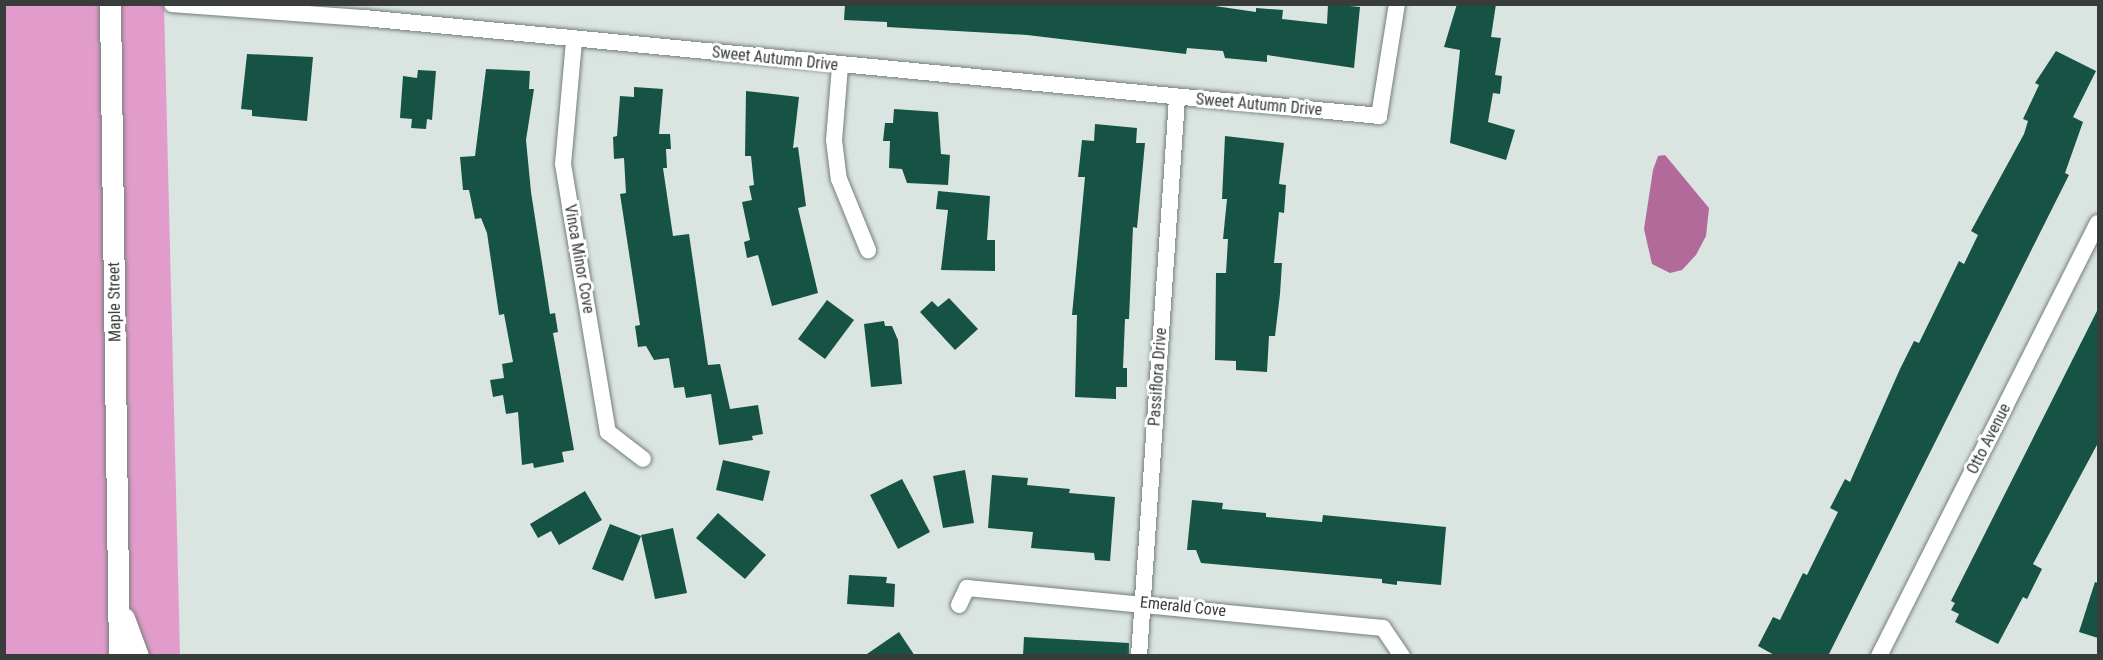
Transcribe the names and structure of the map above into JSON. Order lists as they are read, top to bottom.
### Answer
{
  "streets": {
    "street": [
      "Sweet Autumn Drive",
      "Vinca Minor Cove",
      "Maple Street",
      "Passiflora Drive",
      "Otto Avenue",
      "Emerald Cove"
    ]
  },
  "crossings": [
    ["Sweet Autumn Drive", "Vinca Minor Cove"],
    ["Sweet Autumn Drive", "Passiflora Drive"],
    ["Passiflora Drive", "Emerald Cove"]
  ]
}
